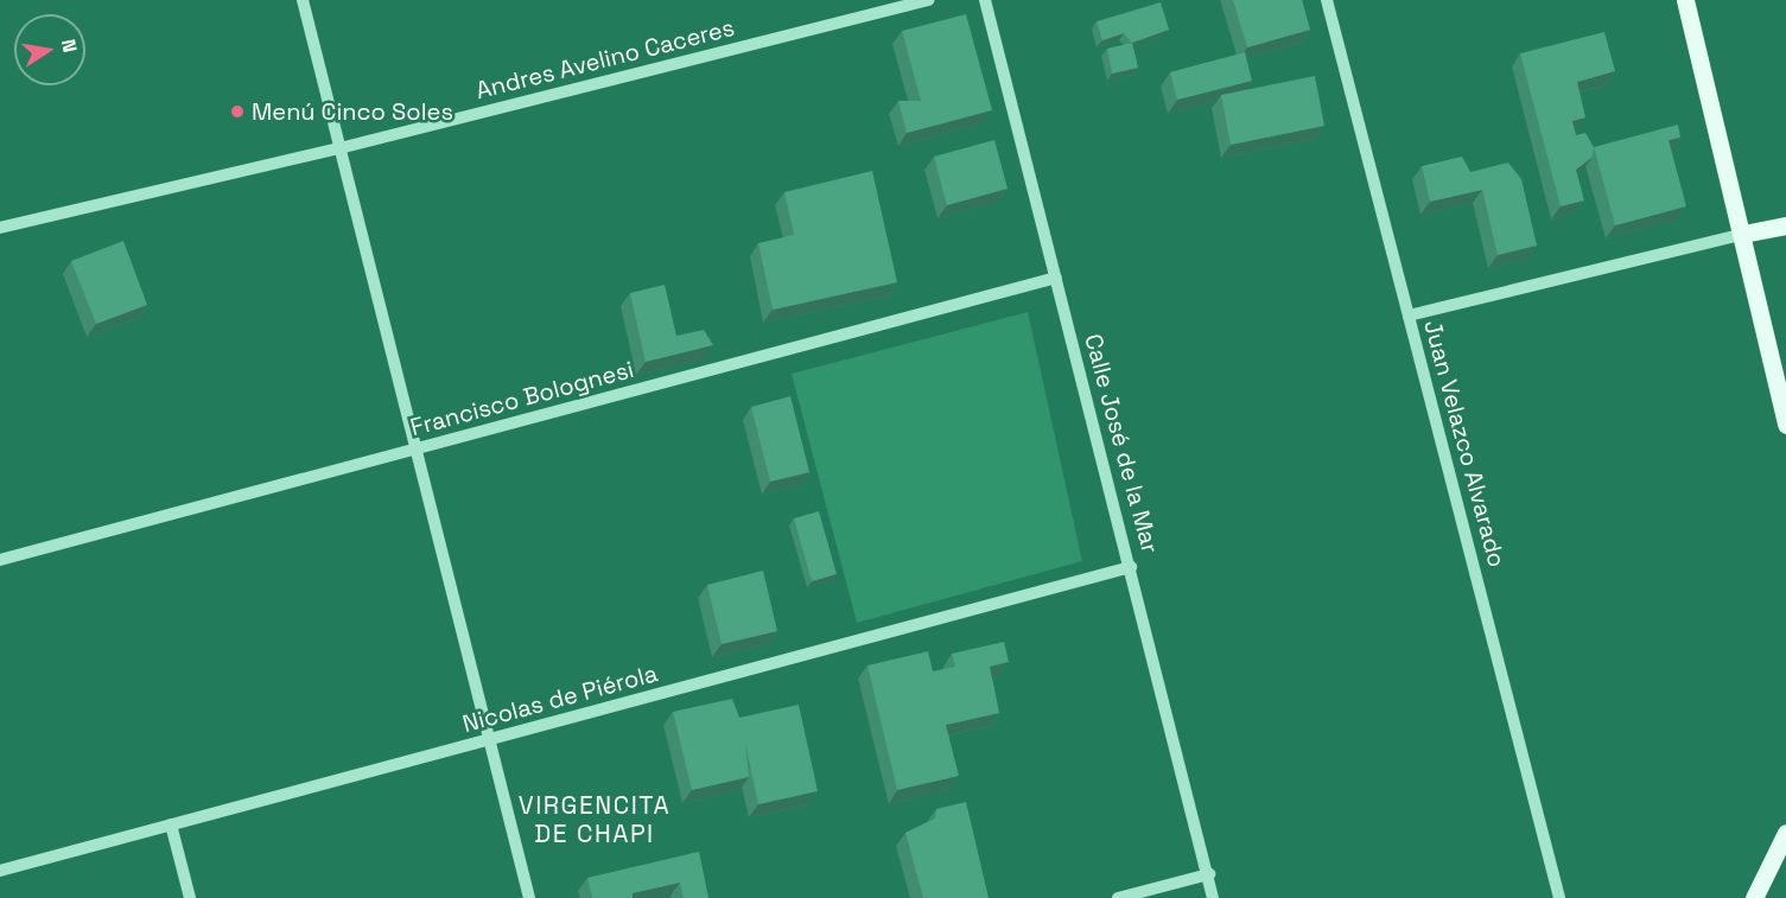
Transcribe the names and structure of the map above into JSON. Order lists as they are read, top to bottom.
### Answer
{
  "streets": {
    "street": [
      "Andres Avelino Caceres",
      "Francisco Bolognesi",
      "Calle José de la Mar",
      "Juan Velazco Alvarado",
      "Nicolas de Piérola"
    ]
  },
  "crossings": [
    ["Francisco Bolognesi", "Calle José de la Mar"],
    ["Calle José de la Mar", "Nicolas de Piérola"]
  ],
  "districts": ["VIRGENCITA DE CHAPI"],
  "places": ["Menú Cinco Soles"],
  "north": "right"
}
